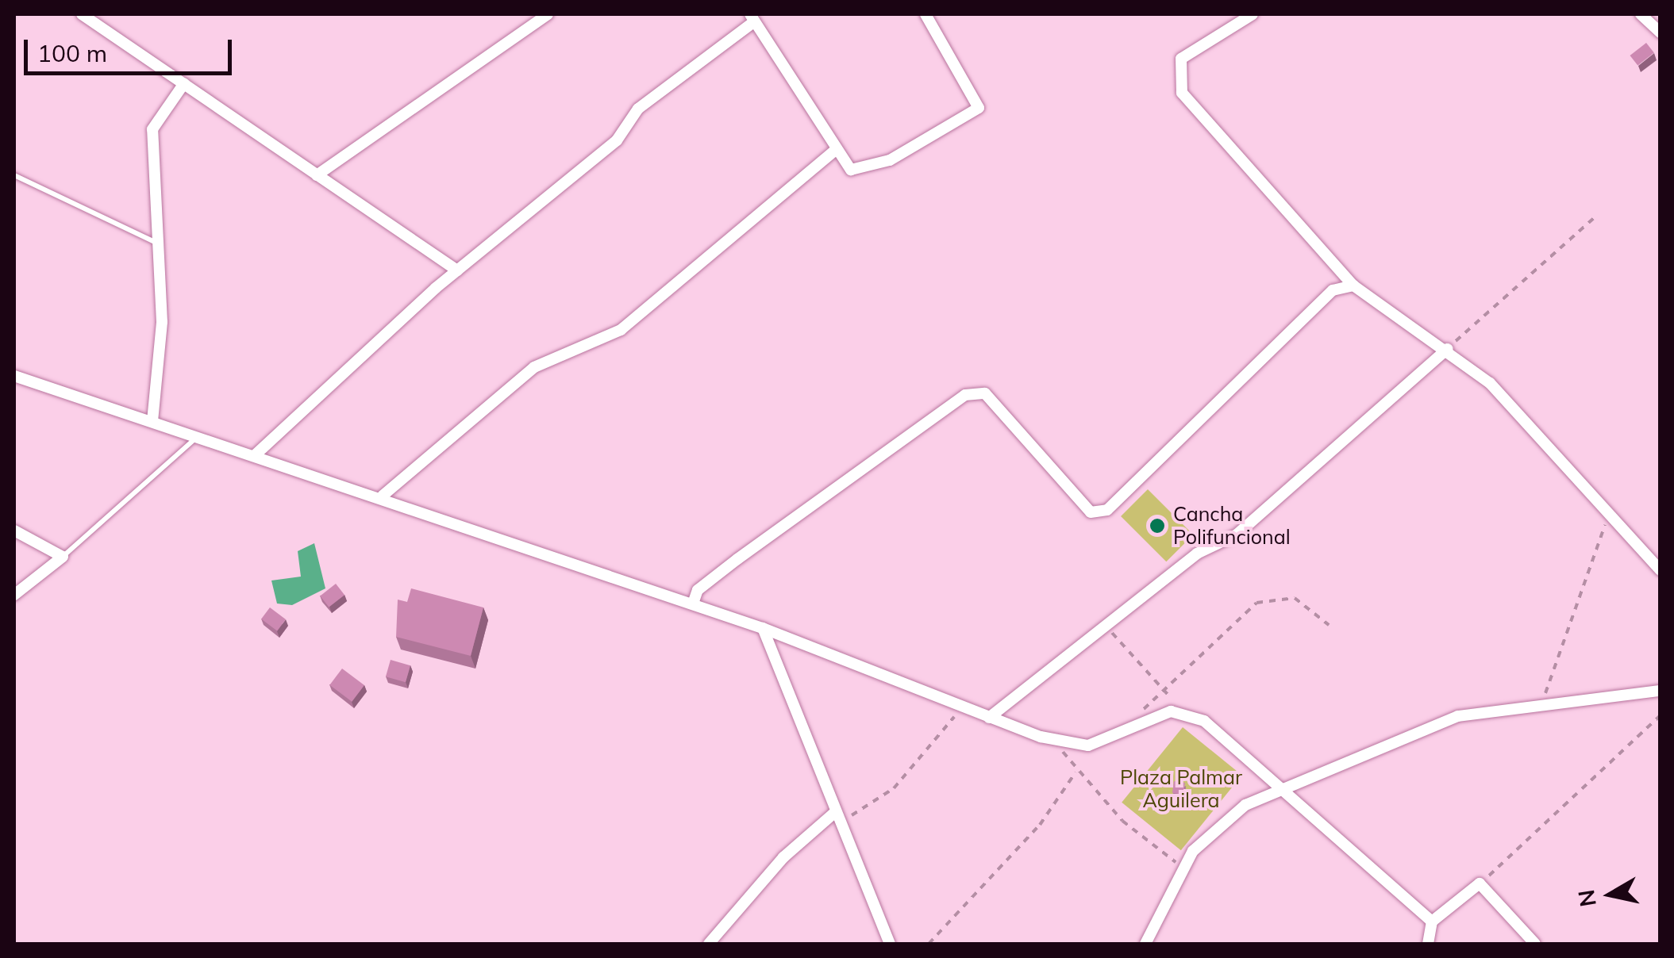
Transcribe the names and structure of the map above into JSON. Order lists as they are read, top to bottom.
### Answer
{
  "parks": ["Plaza Palmar Aguilera"],
  "places": ["Cancha Polifuncional"],
  "scale_bar": "100 m",
  "north": "left"
}
